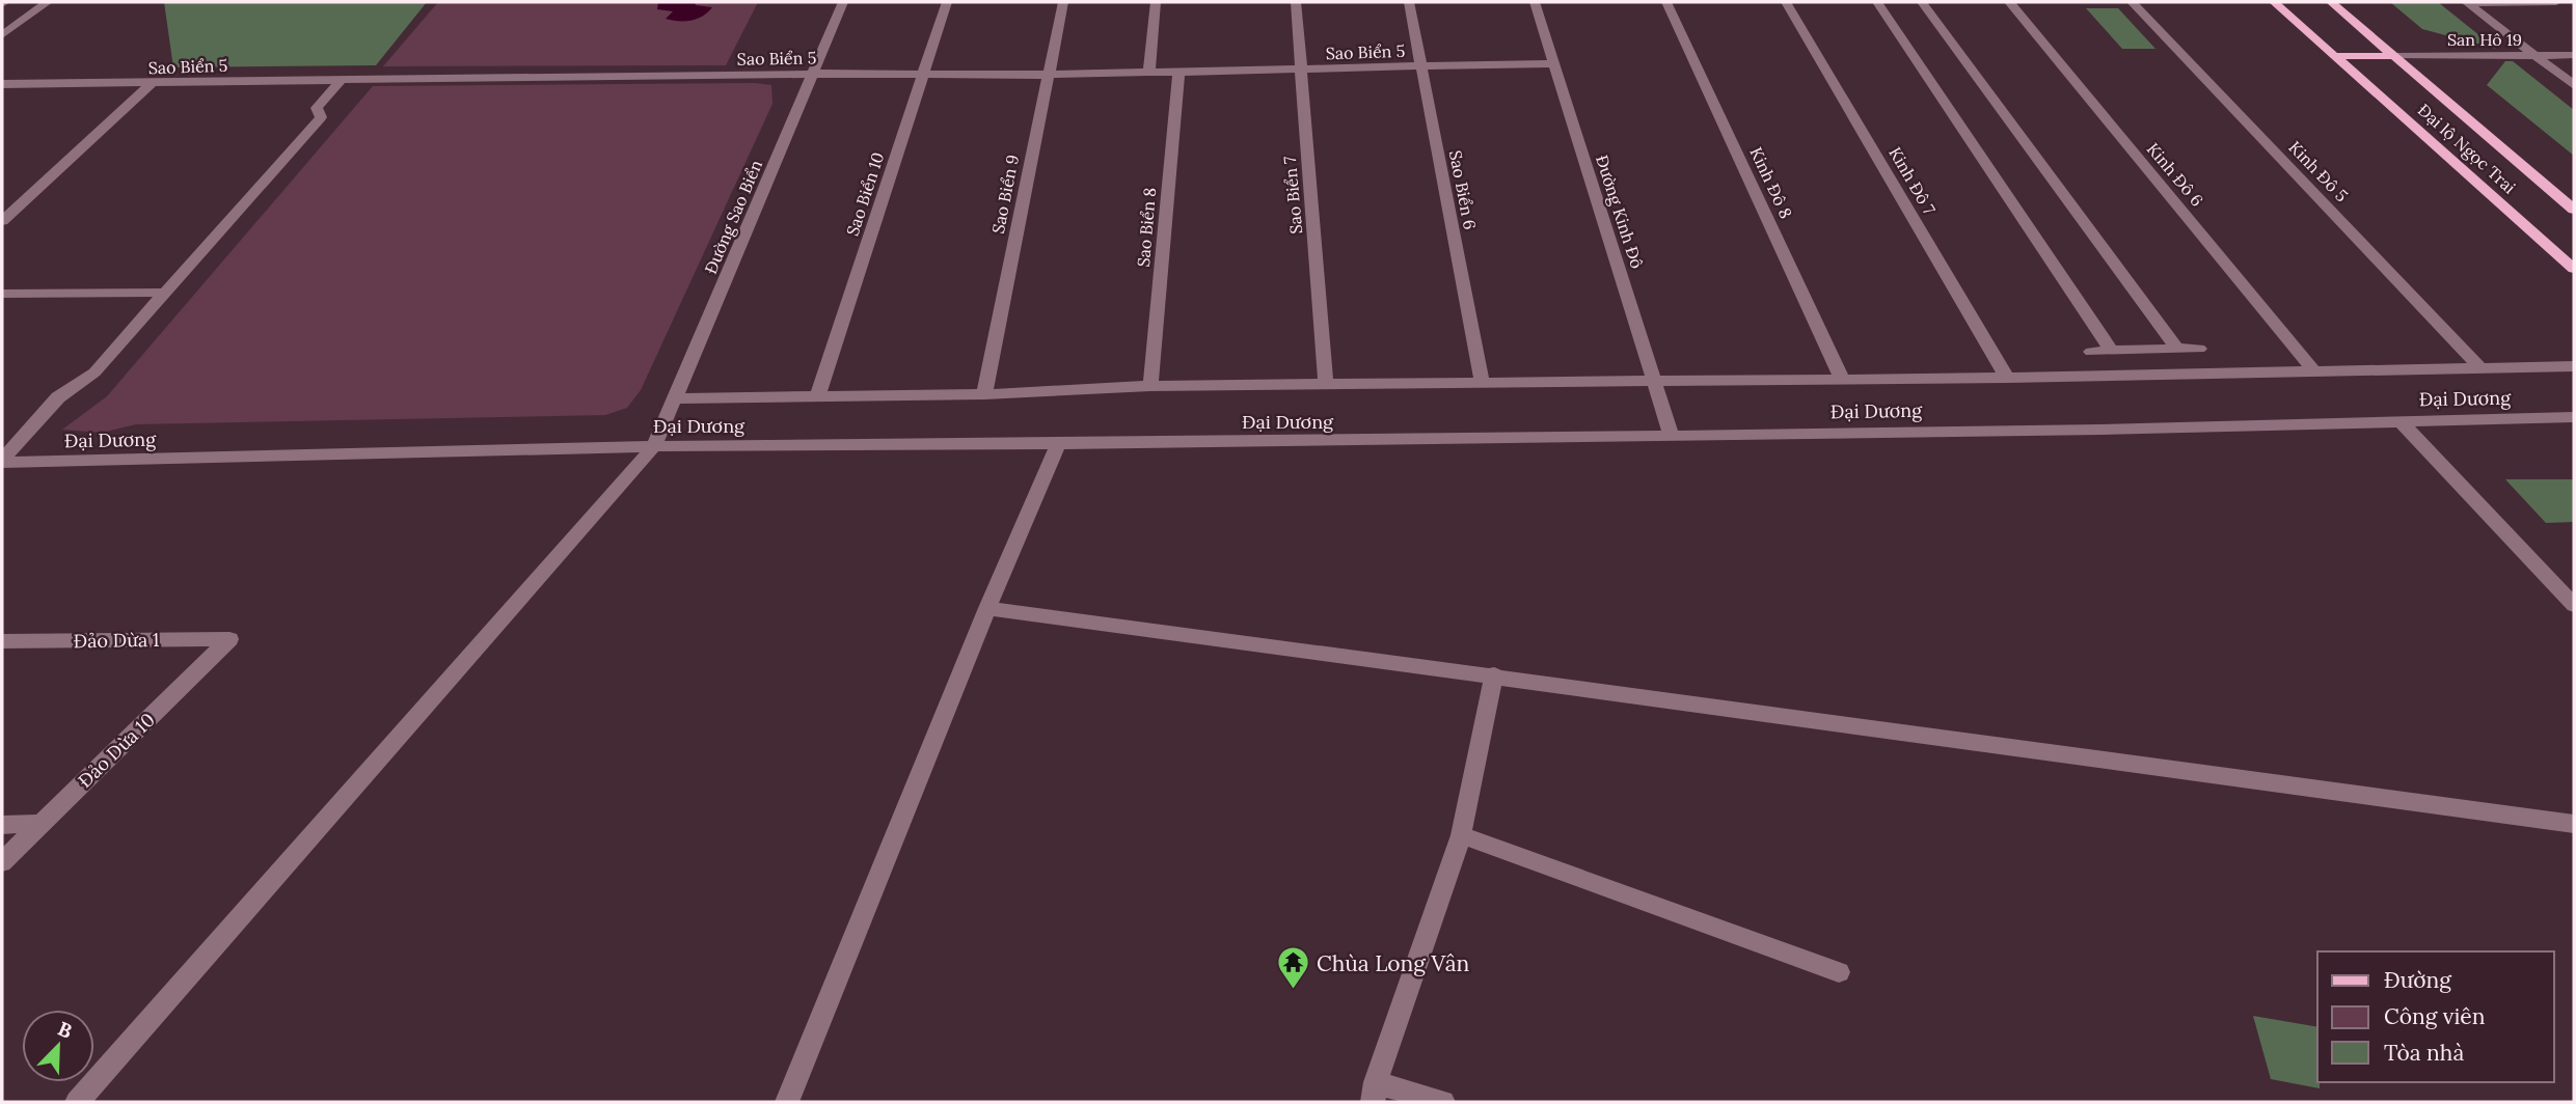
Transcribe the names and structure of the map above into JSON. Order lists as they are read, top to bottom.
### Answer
{
  "streets": {
    "main road": ["Đại lộ Ngọc Trai"],
    "street": [
      "San Hô 19",
      "Sao Biển 5",
      "Kinh Đô 5",
      "Kinh Đô 6",
      "Kinh Đô 7",
      "Kinh Đô 8",
      "Sao Biển 6",
      "Sao Biển 10",
      "Sao Biển 9",
      "Sao Biển 7",
      "Đường Kinh Đô",
      "Đường Sao Biển",
      "Sao Biển 8",
      "Đại Dương",
      "Đảo Dừa 1",
      "Đảo Dừa 10"
    ]
  },
  "crossings": [
    ["San Hô 19", "Đại lộ Ngọc Trai"],
    ["Sao Biển 5", "Sao Biển 6"],
    ["Sao Biển 5", "Sao Biển 10"],
    ["Sao Biển 5", "Sao Biển 9"],
    ["Sao Biển 5", "Sao Biển 7"],
    ["Sao Biển 5", "Đường Kinh Đô"],
    ["Sao Biển 5", "Đường Sao Biển"],
    ["Sao Biển 5", "Sao Biển 8"],
    ["Đường Kinh Đô", "Đại Dương"],
    ["Đường Sao Biển", "Đại Dương"],
    ["Đảo Dừa 1", "Đảo Dừa 10"]
  ],
  "places": {
    "temple": ["Chùa Long Vân"]
  },
  "legend": ["Đường", "Công viên", "Tòa nhà"],
  "north": "top right"
}
